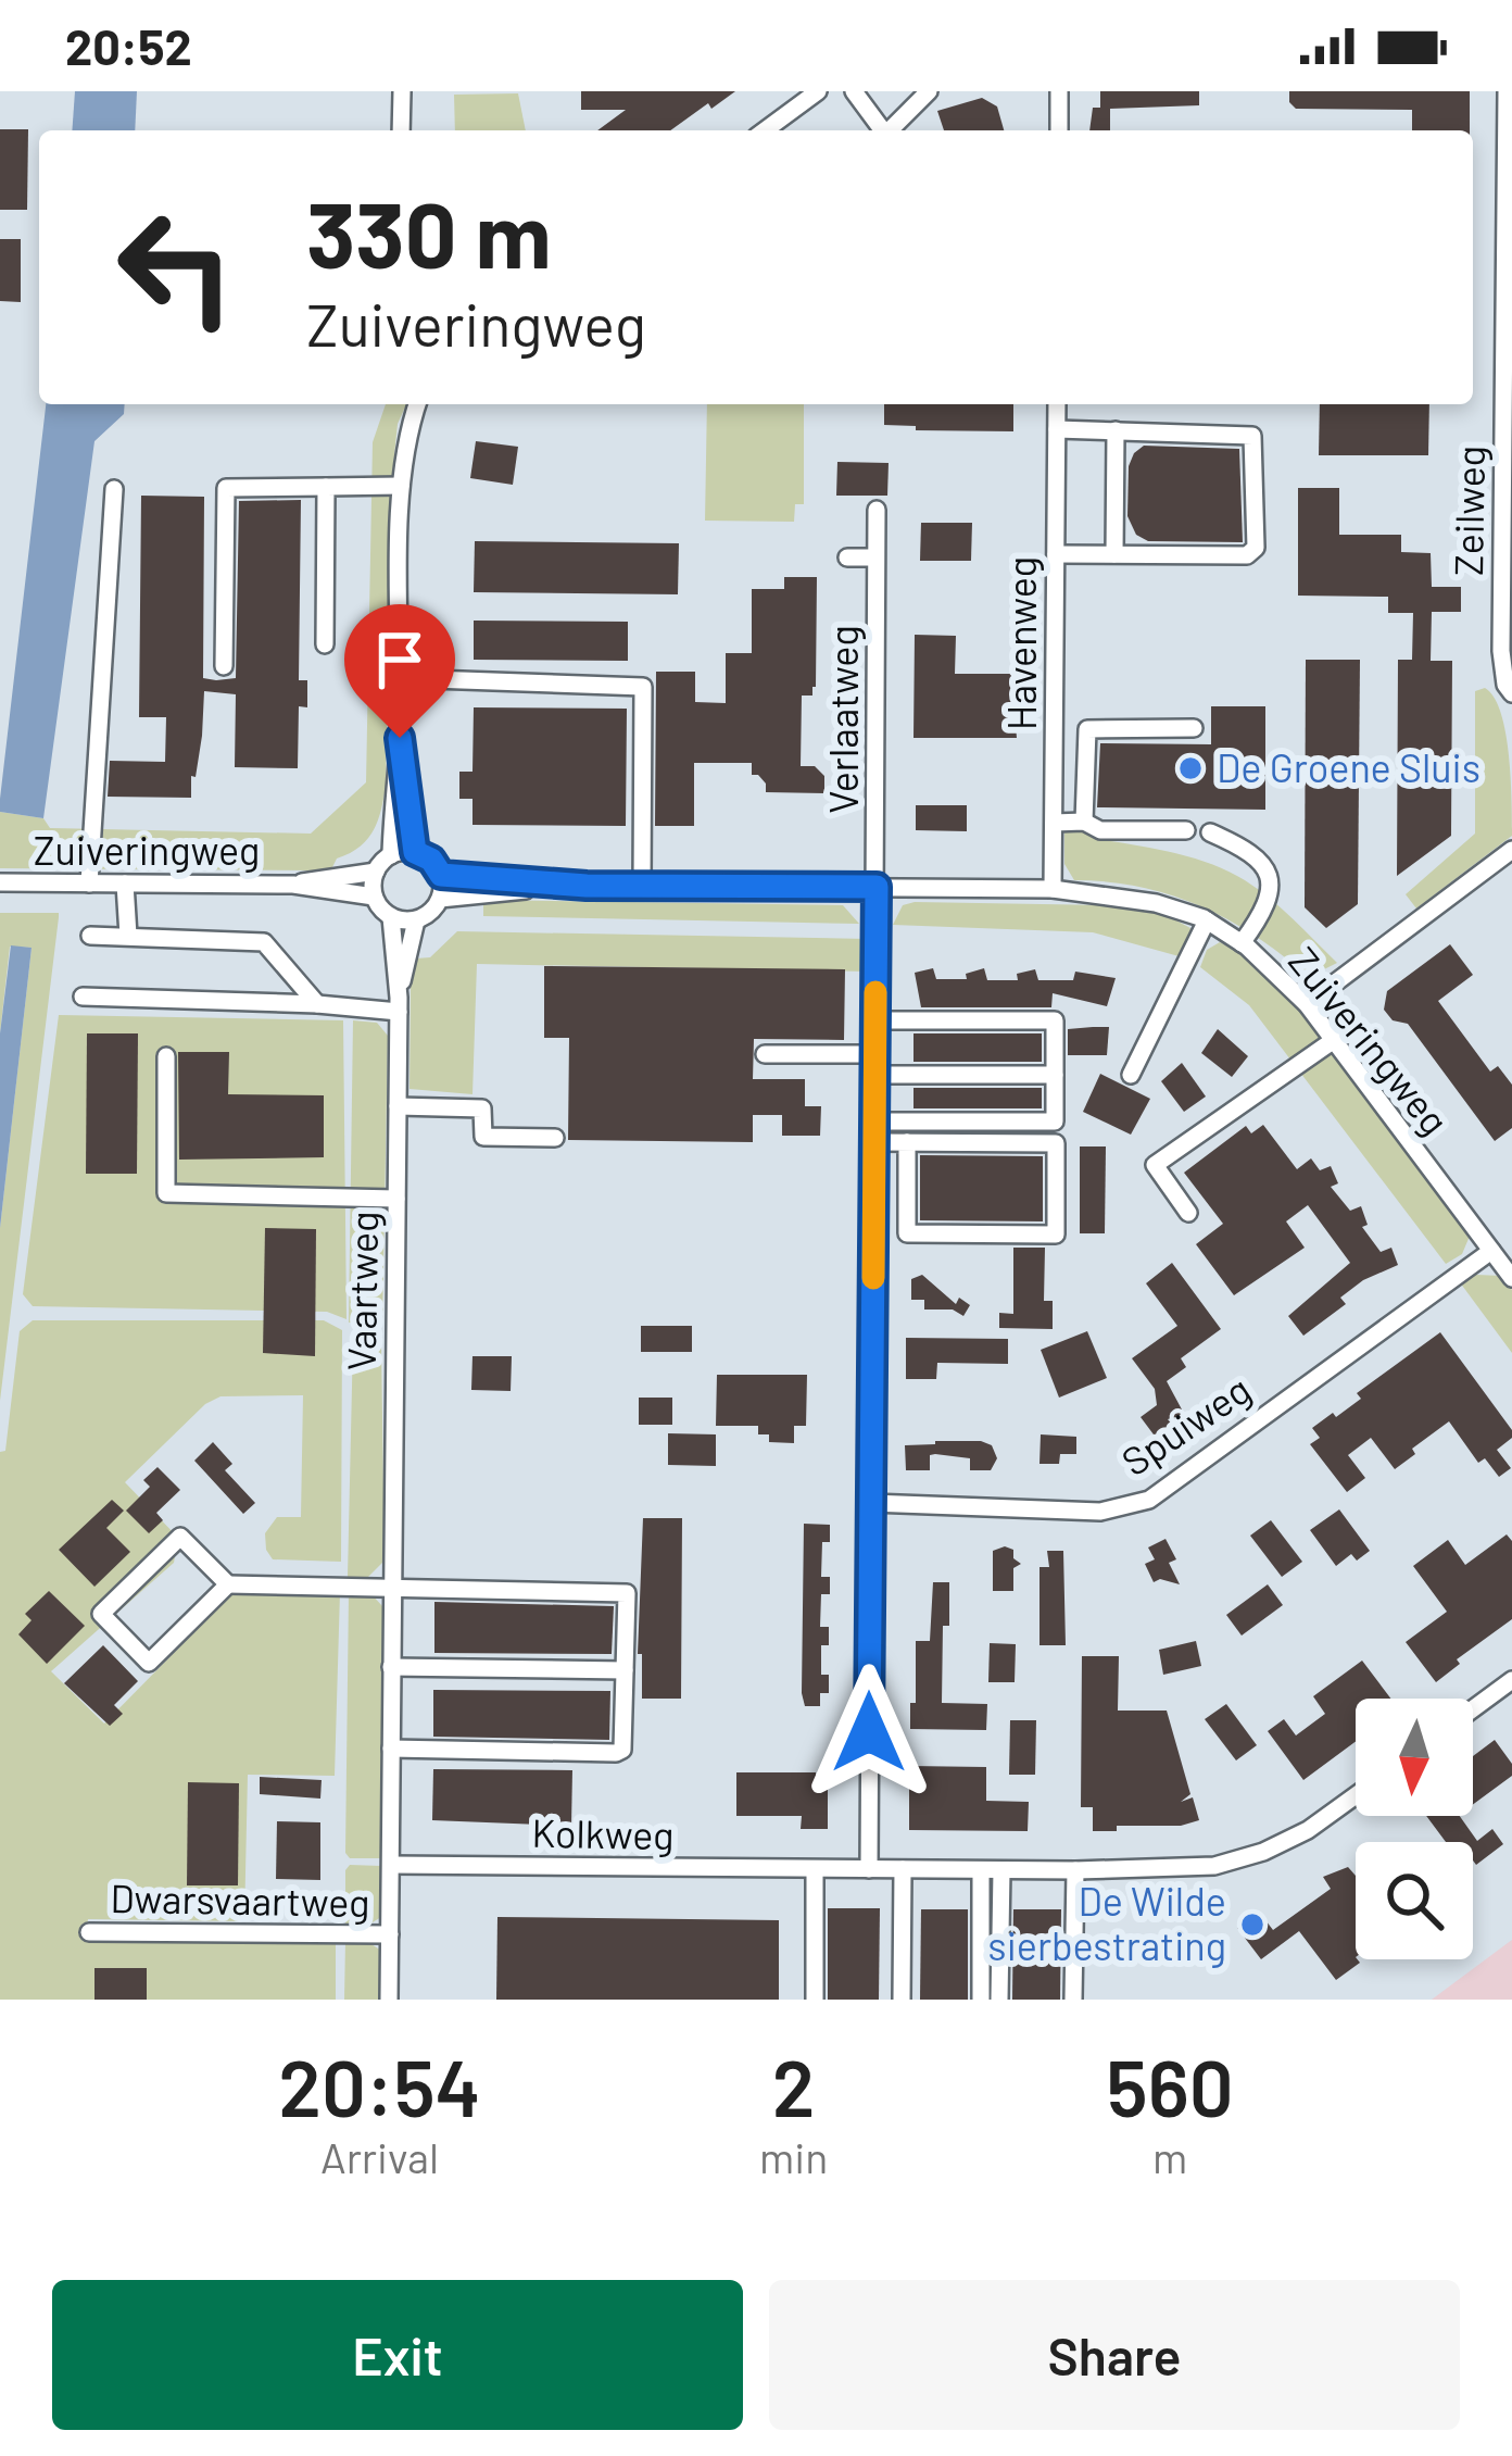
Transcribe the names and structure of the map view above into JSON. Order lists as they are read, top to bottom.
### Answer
{
  "streets": {
    "street": [
      "Zeilweg",
      "Havenweg",
      "Verlaatweg",
      "Zuiveringweg",
      "Vaartweg",
      "Spuiweg",
      "Kolkweg",
      "Dwarsvaartweg"
    ]
  },
  "crossings": [
    ["Havenweg", "Zuiveringweg"],
    ["Verlaatweg", "Zuiveringweg"],
    ["Verlaatweg", "Spuiweg"],
    ["Verlaatweg", "Kolkweg"],
    ["Zuiveringweg", "Vaartweg"],
    ["Zuiveringweg", "Spuiweg"],
    ["Vaartweg", "Kolkweg"],
    ["Vaartweg", "Dwarsvaartweg"]
  ],
  "places": ["De Groene Sluis", "De Wilde sierbestrating"],
  "north": "bottom",
  "page": {
    "status": "20:52",
    "turn": ["330 m", "Zuiveringweg"],
    "eta": [
      "20:54",
      "Arrival",
      "2",
      "min",
      "560",
      "m"
    ],
    "buttons": ["Exit", "Share"]
  }
}
